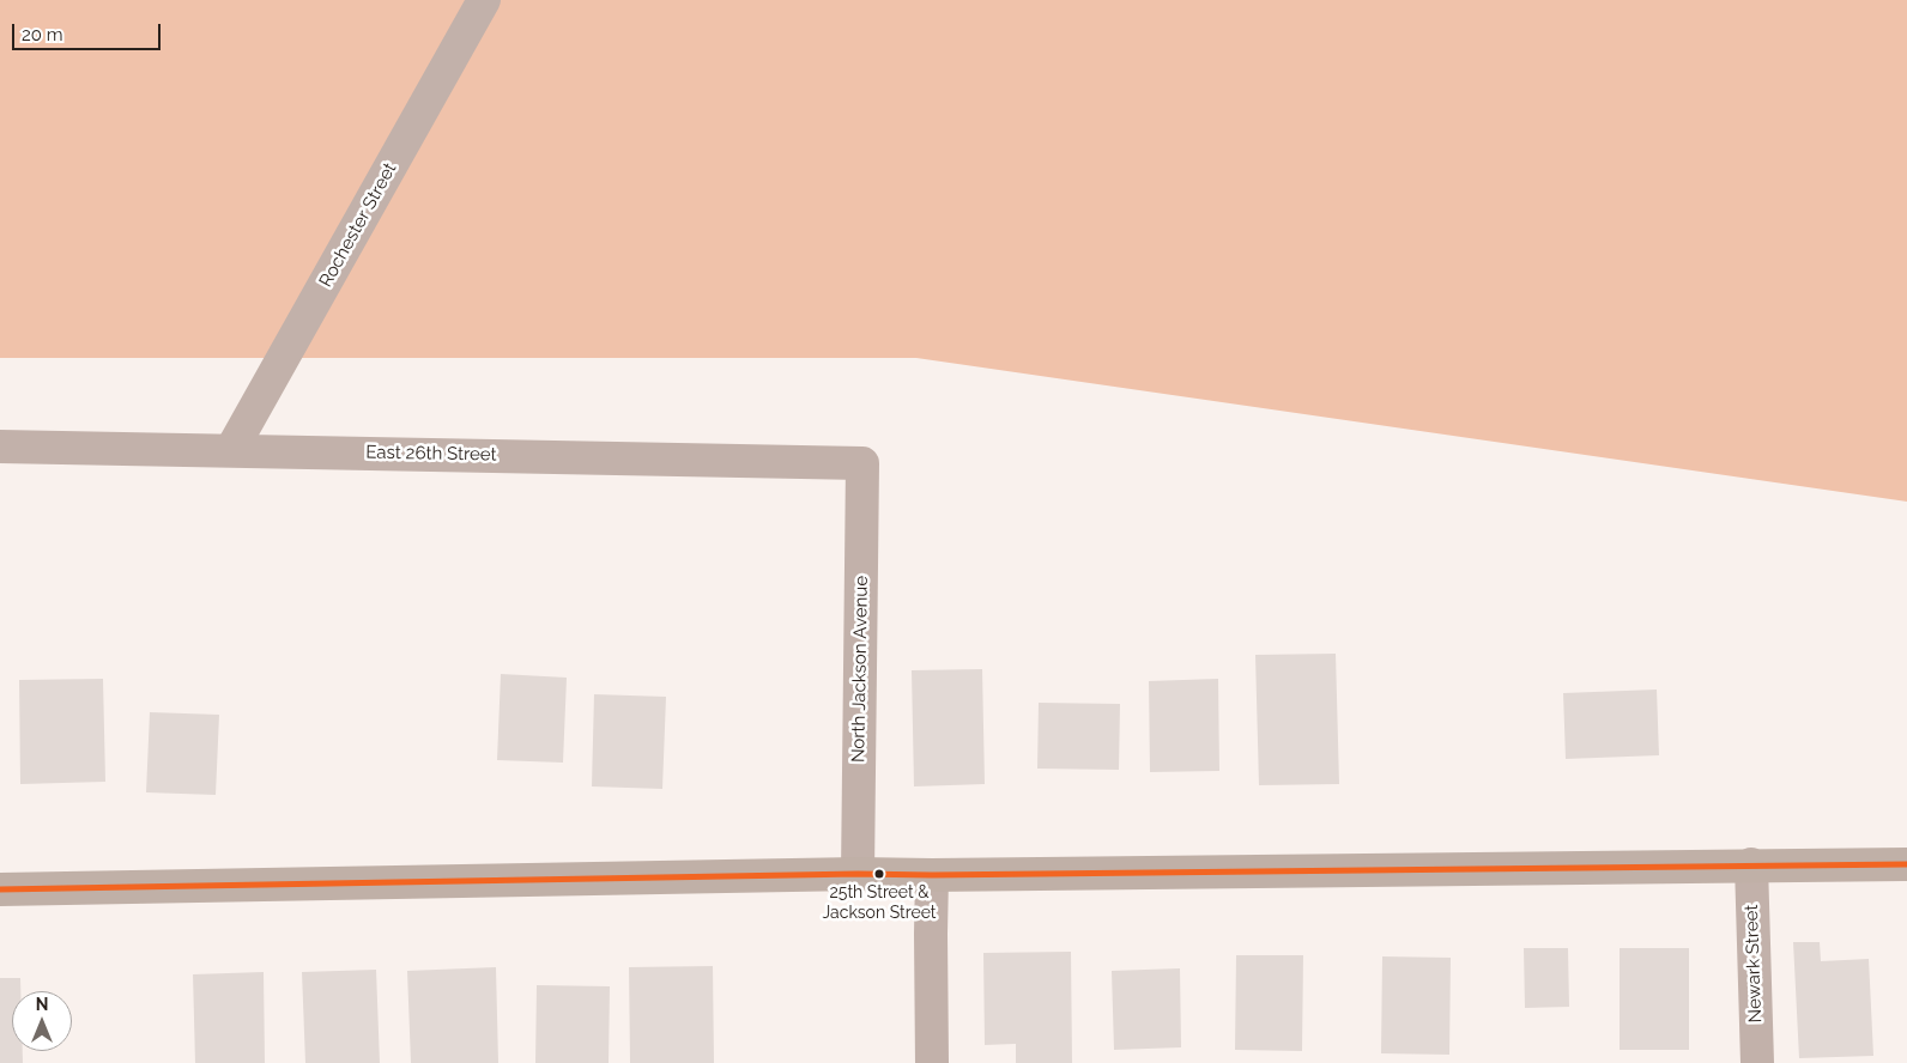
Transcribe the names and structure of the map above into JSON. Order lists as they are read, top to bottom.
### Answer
{
  "streets": {
    "street": [
      "Rochester Street",
      "East 26th Street",
      "North Jackson Avenue",
      "Newark Street"
    ]
  },
  "crossings": [
    ["Rochester Street", "East 26th Street"],
    ["East 26th Street", "North Jackson Avenue"]
  ],
  "places": ["25th Street & Jackson Street"],
  "scale_bar": "20 m",
  "north": "top"
}
